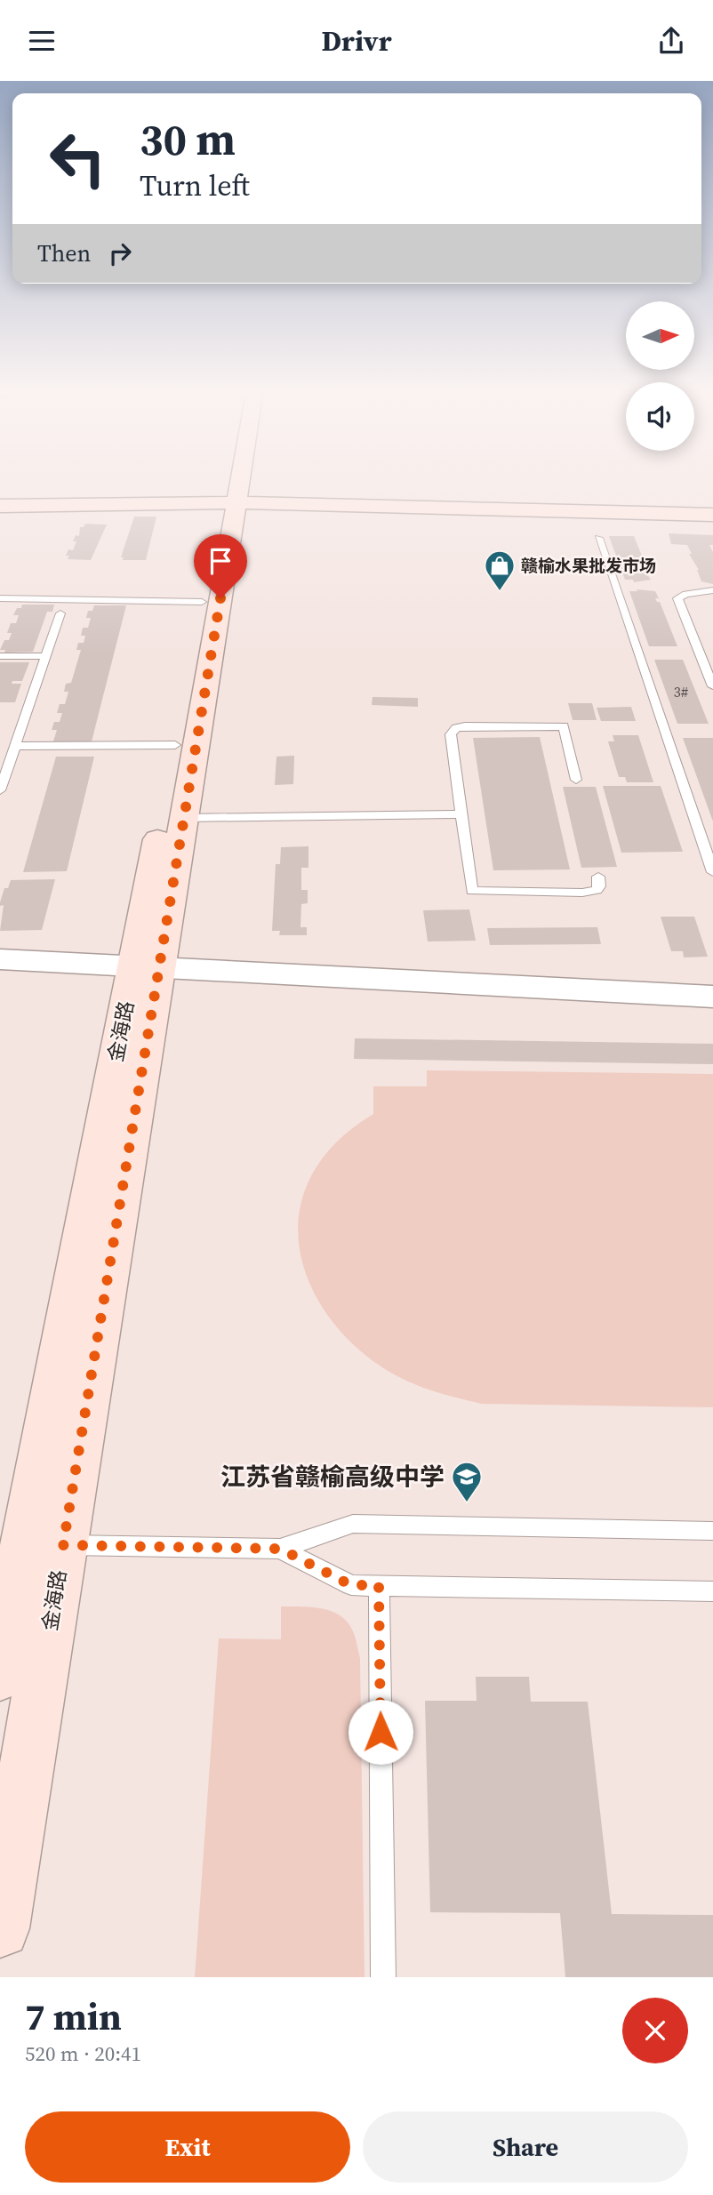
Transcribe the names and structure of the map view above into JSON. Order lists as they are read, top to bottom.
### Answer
{
  "streets": {
    "main road": ["金海路"]
  },
  "places": {
    "shop": ["赣榆水果批发市场"],
    "school or university": ["江苏省赣榆高级中学"]
  },
  "house_numbers": ["3#"],
  "north": "right",
  "page": {
    "header": "Drivr",
    "turn": ["30 m", "Turn left"],
    "then": "Then",
    "heading": ["7 min", "520 m · 20:41"],
    "buttons": ["Exit", "Share"]
  }
}
